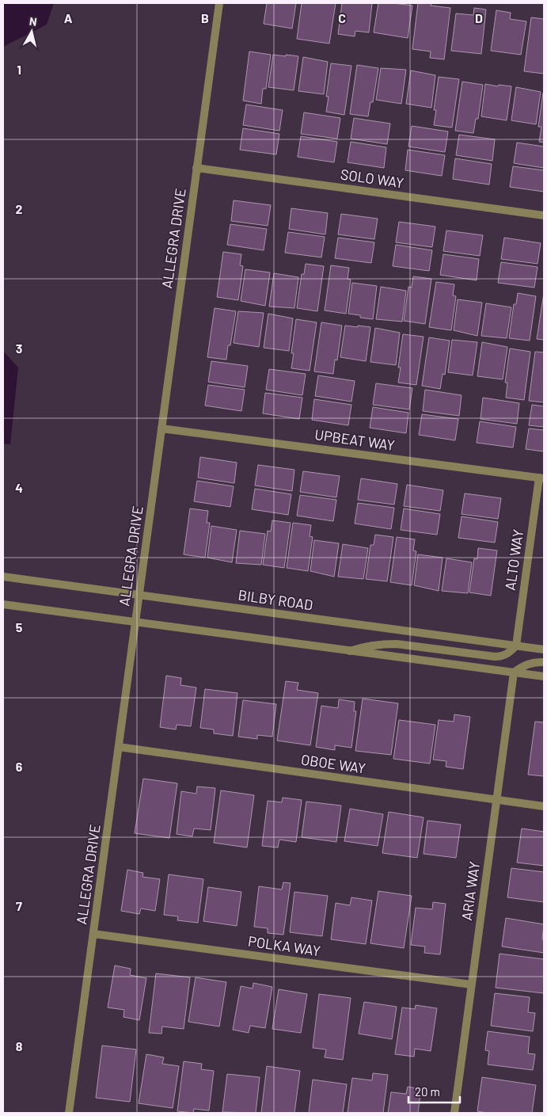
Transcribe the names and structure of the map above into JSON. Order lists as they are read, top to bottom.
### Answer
{
  "streets": {
    "street": [
      "SOLO WAY",
      "ALLEGRA DRIVE",
      "UPBEAT WAY",
      "ALTO WAY",
      "BILBY ROAD",
      "OBOE WAY",
      "ARIA WAY",
      "POLKA WAY"
    ]
  },
  "crossings": [
    ["SOLO WAY", "ALLEGRA DRIVE"],
    ["ALLEGRA DRIVE", "UPBEAT WAY"],
    ["ALLEGRA DRIVE", "BILBY ROAD"],
    ["ALLEGRA DRIVE", "OBOE WAY"],
    ["ALLEGRA DRIVE", "POLKA WAY"],
    ["UPBEAT WAY", "ALTO WAY"],
    ["ALTO WAY", "BILBY ROAD"],
    ["OBOE WAY", "ARIA WAY"],
    ["ARIA WAY", "POLKA WAY"]
  ],
  "scale_bar": "20 m",
  "north": "top",
  "grid": {
    "columns": [
      "A",
      "B",
      "C",
      "D"
    ],
    "rows": [
      "1",
      "2",
      "3",
      "4",
      "5",
      "6",
      "7",
      "8"
    ]
  }
}
